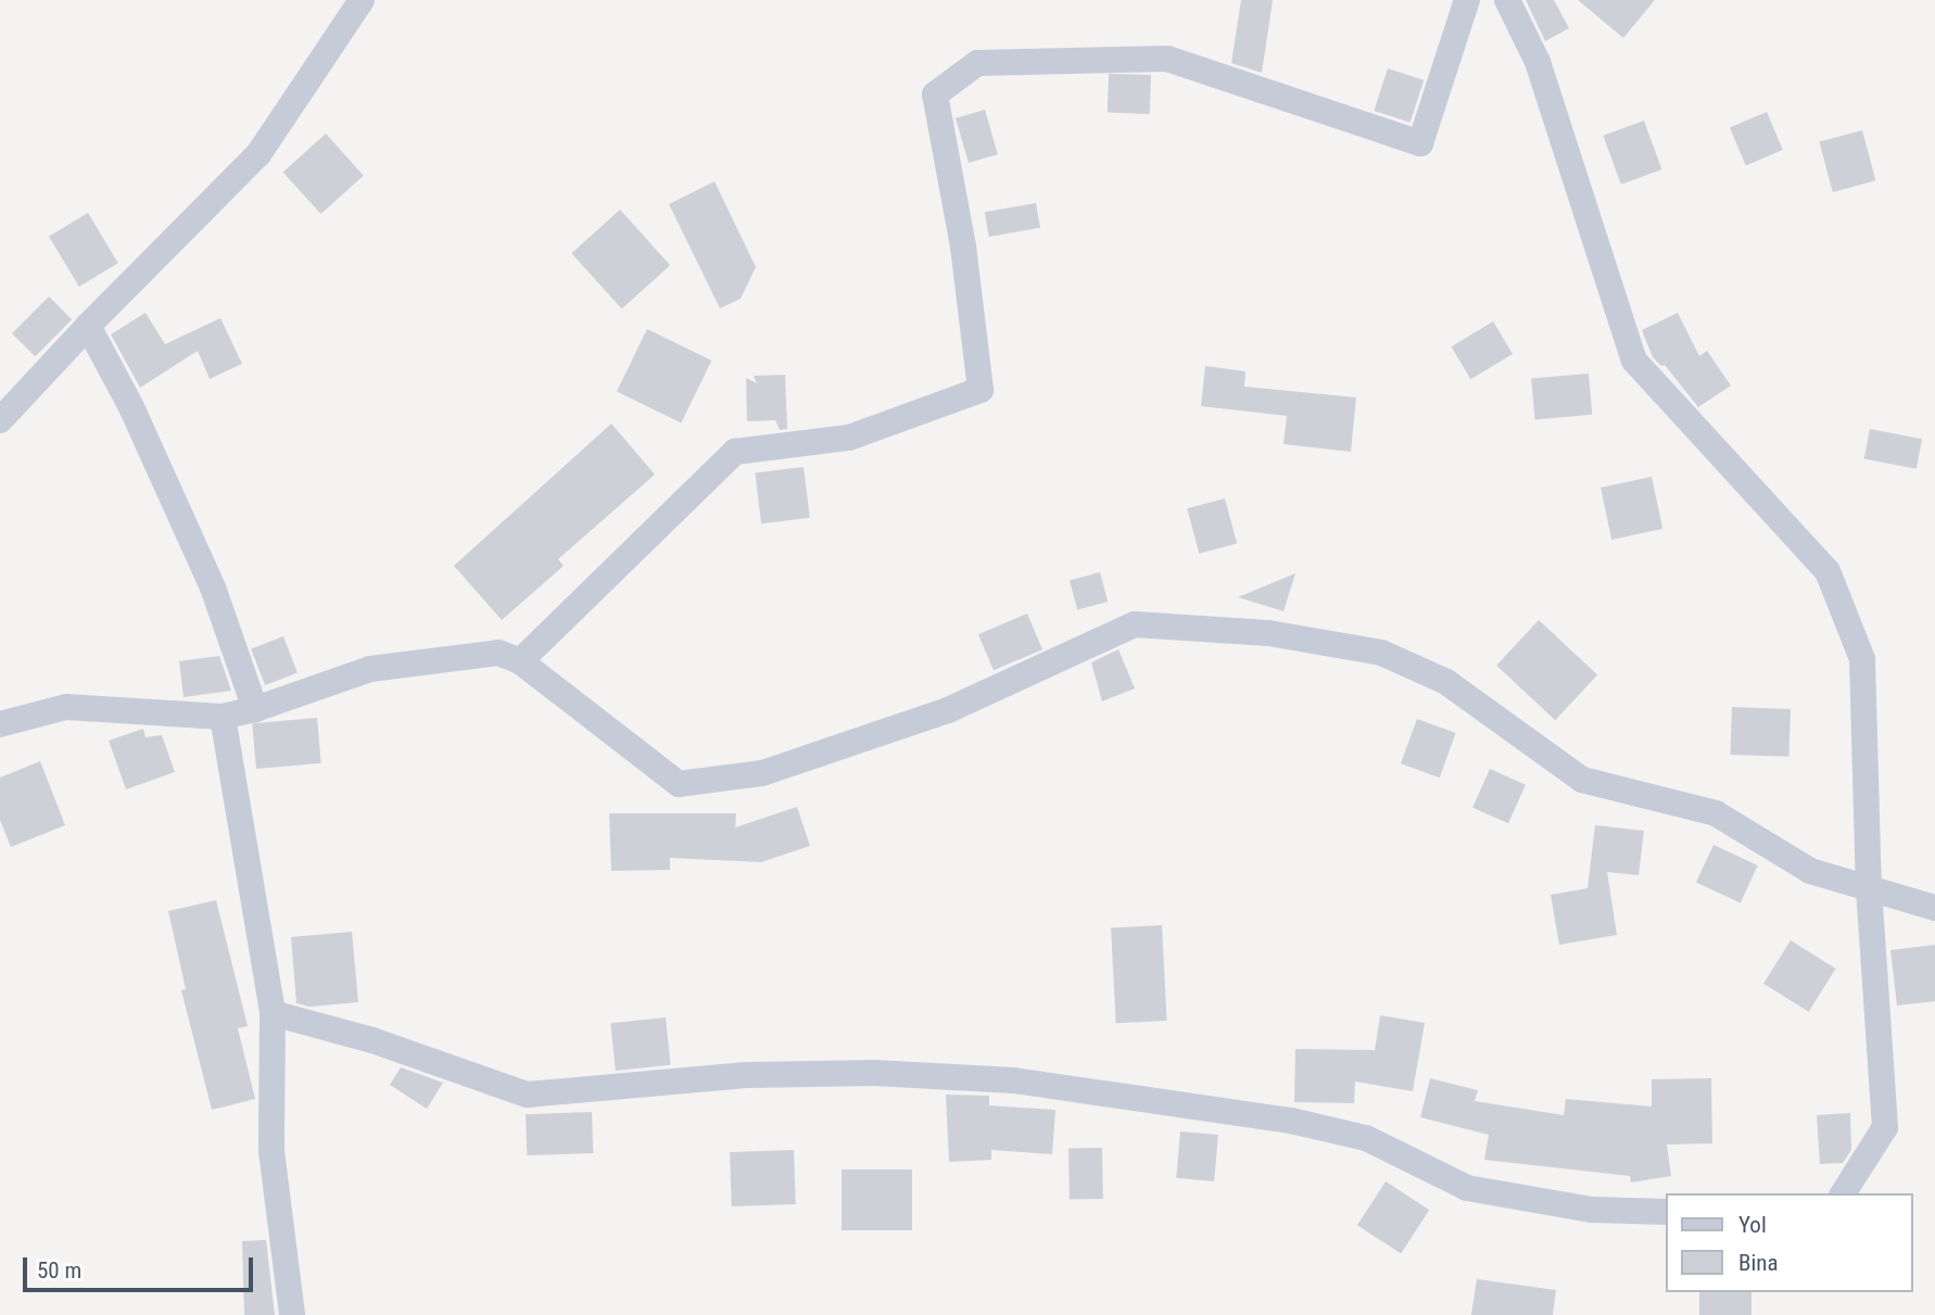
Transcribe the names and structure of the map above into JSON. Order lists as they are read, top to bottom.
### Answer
{
  "legend": ["Yol", "Bina"],
  "scale_bar": "50 m"
}
